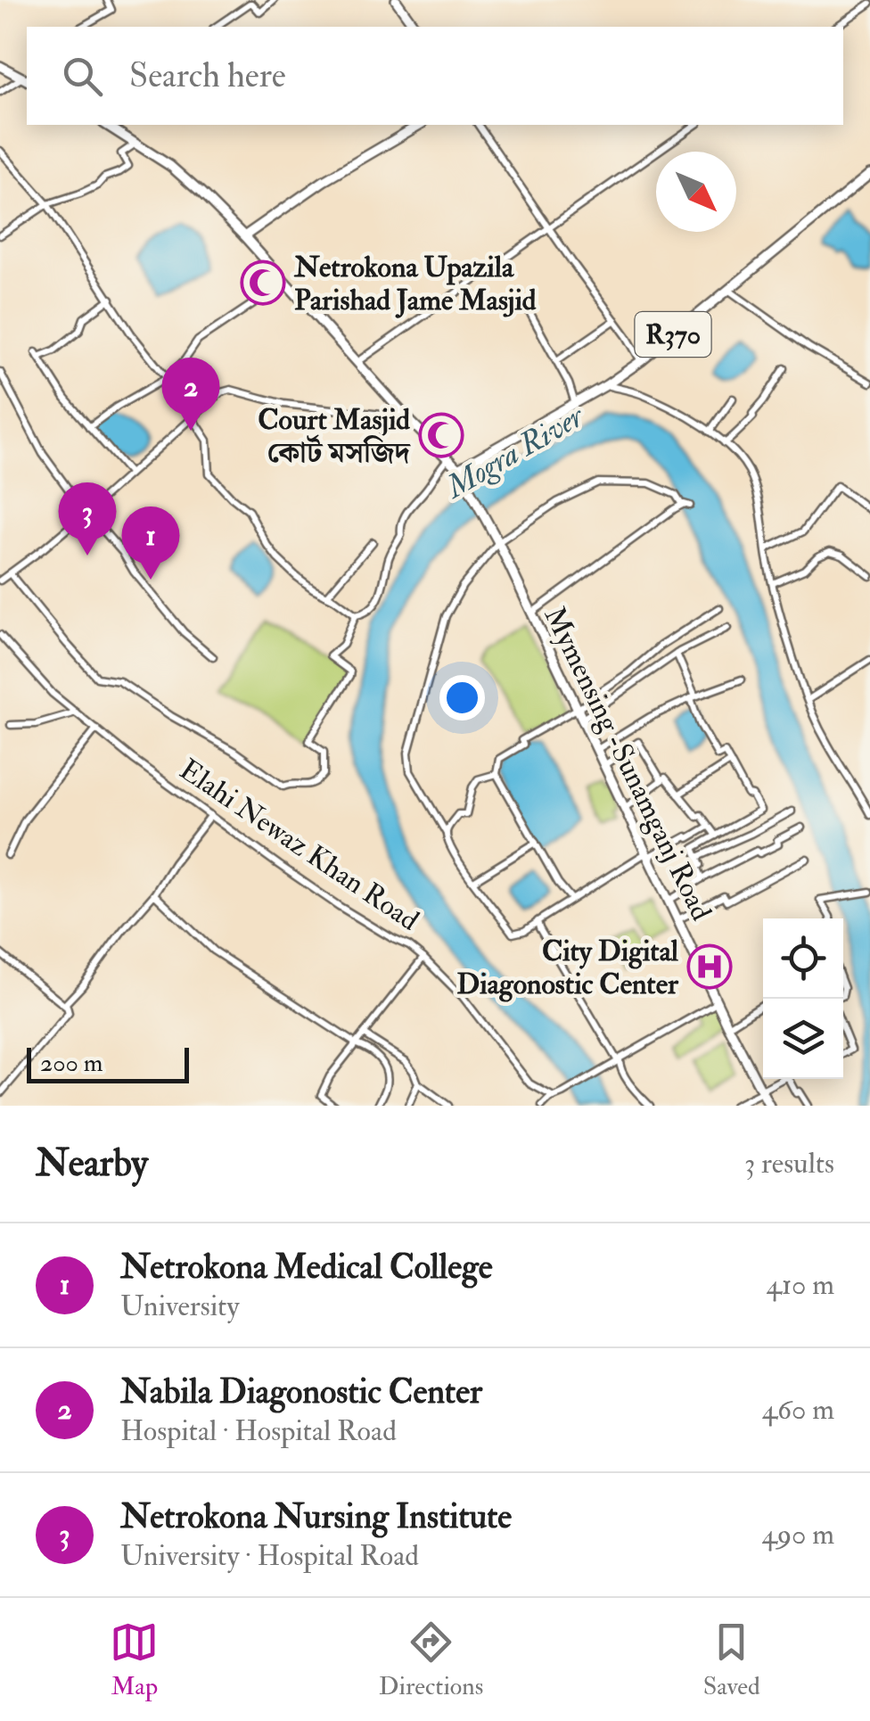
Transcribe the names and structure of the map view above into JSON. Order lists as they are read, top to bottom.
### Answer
{
  "streets": {
    "main road": ["R370", "Mymensing -Sunamganj Road"],
    "street": ["Elahi Newaz Khan Road"]
  },
  "crossings": [
    ["R370", "Mymensing -Sunamganj Road"]
  ],
  "water": ["Mogra River"],
  "places": {
    "mosque": ["Netrokona Upazila Parishad Jame Masjid", "Court Masjid কোর্ট মসজিদ"],
    "hospital": ["City Digital Diagonostic Center"]
  },
  "scale_bar": "200 m",
  "north": "bottom right",
  "page": {
    "search": "Search here",
    "pins": ["2", "3", "1"],
    "scale": "200 m",
    "heading": ["Nearby", "3 results"],
    "list": [
      {
        "mark": "1",
        "name": "Netrokona Medical College",
        "note": "University",
        "value": "410 m"
      },
      {
        "mark": "2",
        "name": "Nabila Diagonostic Center",
        "note": "Hospital · Hospital Road",
        "value": "460 m"
      },
      {
        "mark": "3",
        "name": "Netrokona Nursing Institute",
        "note": "University · Hospital Road",
        "value": "490 m"
      }
    ],
    "nav": ["Map", "Directions", "Saved"]
  }
}
